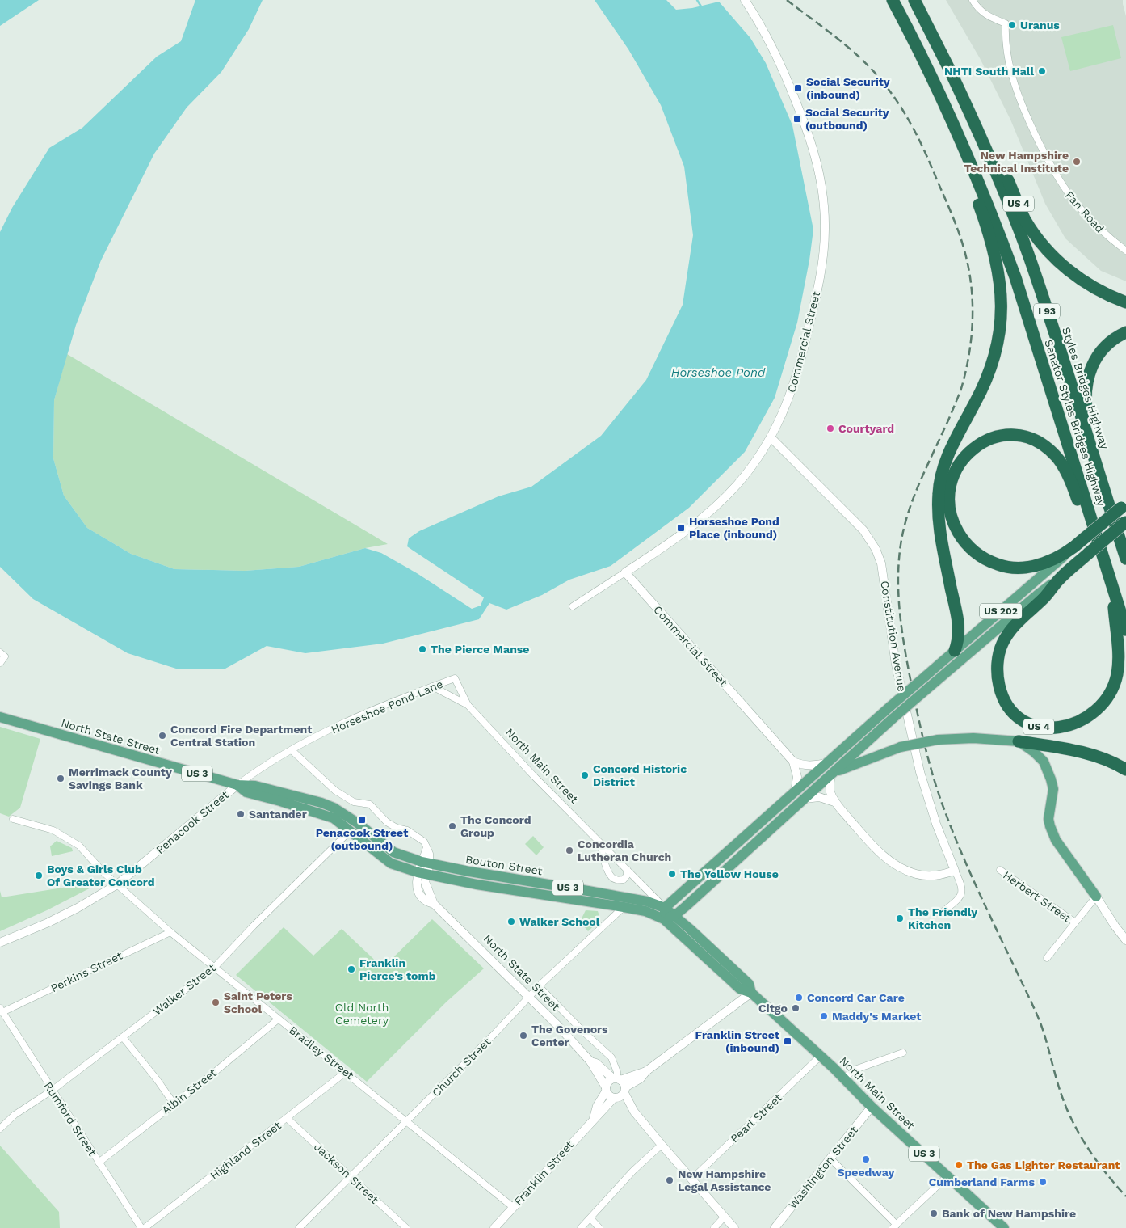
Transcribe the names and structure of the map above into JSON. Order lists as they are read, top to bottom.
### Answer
{
  "streets": {
    "highway": [
      "US 4",
      "I 93",
      "Styles Bridges Highway",
      "Senator Styles Bridges Highway"
    ],
    "main road": [
      "US 202",
      "North State Street",
      "North Main Street",
      "US 3",
      "Bouton Street"
    ],
    "street": [
      "Fan Road",
      "Commercial Street",
      "Constitution Avenue",
      "Horseshoe Pond Lane",
      "Penacook Street",
      "Herbert Street",
      "Perkins Street",
      "Walker Street",
      "Bradley Street",
      "Church Street",
      "Albin Street",
      "Pearl Street",
      "Rumford Street",
      "Highland Street",
      "Washington Street",
      "Jackson Street",
      "Franklin Street"
    ]
  },
  "crossings": [
    ["US 4", "I 93"],
    ["US 4", "Styles Bridges Highway"],
    ["US 4", "Senator Styles Bridges Highway"],
    ["US 4", "US 202"],
    ["I 93", "Styles Bridges Highway"],
    ["I 93", "Senator Styles Bridges Highway"],
    ["Commercial Street", "Constitution Avenue"],
    ["US 202", "North Main Street"],
    ["US 202", "Bouton Street"],
    ["Horseshoe Pond Lane", "North State Street"],
    ["Horseshoe Pond Lane", "North Main Street"],
    ["Horseshoe Pond Lane", "Penacook Street"],
    ["North State Street", "Penacook Street"],
    ["North State Street", "Bouton Street"],
    ["North State Street", "Walker Street"],
    ["North State Street", "Church Street"],
    ["North State Street", "Franklin Street"],
    ["North Main Street", "Bouton Street"],
    ["North Main Street", "Pearl Street"],
    ["North Main Street", "Washington Street"],
    ["Penacook Street", "Bradley Street"],
    ["Bouton Street", "Church Street"],
    ["Perkins Street", "Bradley Street"],
    ["Perkins Street", "Rumford Street"],
    ["Walker Street", "Bradley Street"],
    ["Walker Street", "Rumford Street"],
    ["Bradley Street", "Church Street"],
    ["Bradley Street", "Albin Street"],
    ["Bradley Street", "Highland Street"],
    ["Bradley Street", "Franklin Street"],
    ["Church Street", "Jackson Street"],
    ["Albin Street", "Rumford Street"],
    ["Highland Street", "Jackson Street"]
  ],
  "water": ["Horseshoe Pond"],
  "parks": ["Old North Cemetery"],
  "places": {
    "other": [
      "Uranus",
      "NHTI South Hall",
      "New Hampshire Technical Institute",
      "Courtyard",
      "The Pierce Manse",
      "Concord Fire Department Central Station",
      "Concord Historic District",
      "Merrimack County Savings Bank",
      "Santander",
      "The Concord Group",
      "Concordia Lutheran Church",
      "The Yellow House",
      "Boys & Girls Club Of Greater Concord",
      "The Friendly Kitchen",
      "Walker School",
      "Franklin Pierce's tomb",
      "Concord Car Care",
      "Saint Peters School",
      "Citgo",
      "Maddy's Market",
      "The Govenors Center",
      "Speedway",
      "The Gas Lighter Restaurant",
      "New Hampshire Legal Assistance",
      "Cumberland Farms",
      "Bank of New Hampshire"
    ],
    "transit": [
      "Social Security (inbound)",
      "Social Security (outbound)",
      "Horseshoe Pond Place (inbound)",
      "Penacook Street (outbound)",
      "Franklin Street (inbound)"
    ]
  }
}
